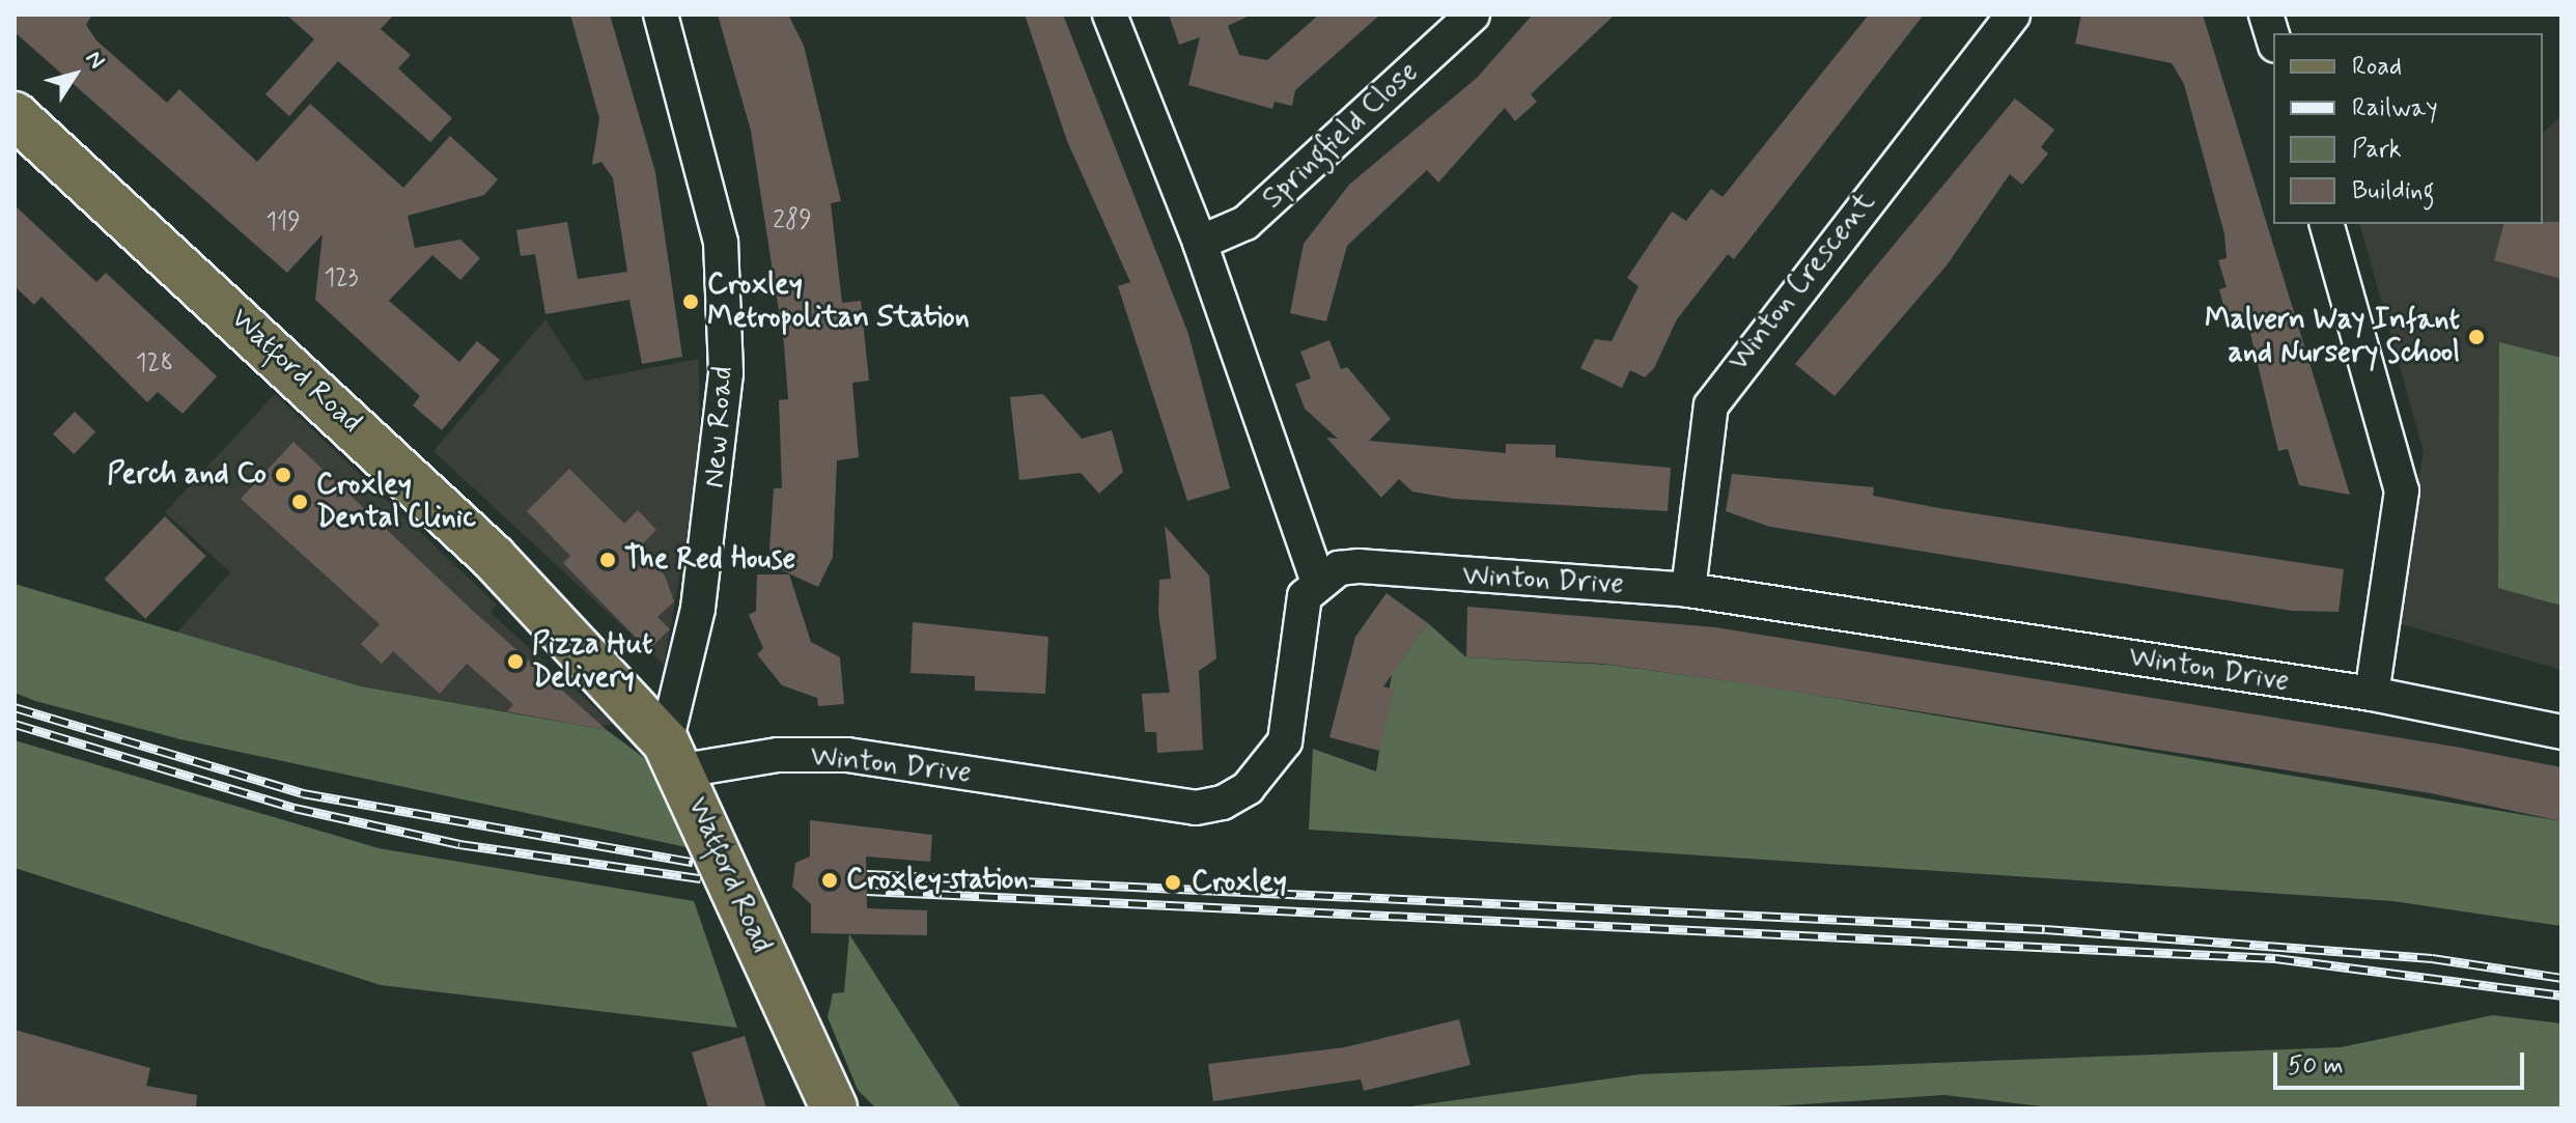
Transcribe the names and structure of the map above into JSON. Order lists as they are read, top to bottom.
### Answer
{
  "streets": {
    "main road": ["Watford Road"],
    "street": [
      "Springfield Close",
      "Winton Crescent",
      "New Road",
      "Winton Drive"
    ]
  },
  "crossings": [
    ["Winton Crescent", "Winton Drive"],
    ["Watford Road", "New Road"],
    ["Watford Road", "Winton Drive"],
    ["New Road", "Winton Drive"]
  ],
  "places": [
    "Croxley Metropolitan Station",
    "Malvern Way Infant and Nursery School",
    "Perch and Co",
    "Croxley Dental Clinic",
    "The Red House",
    "Pizza Hut Delivery",
    "Croxley station",
    "Croxley"
  ],
  "house_numbers": [
    "289",
    "119",
    "123",
    "128"
  ],
  "legend": [
    "Road",
    "Railway",
    "Park",
    "Building"
  ],
  "scale_bar": "50 m",
  "north": "top right"
}
